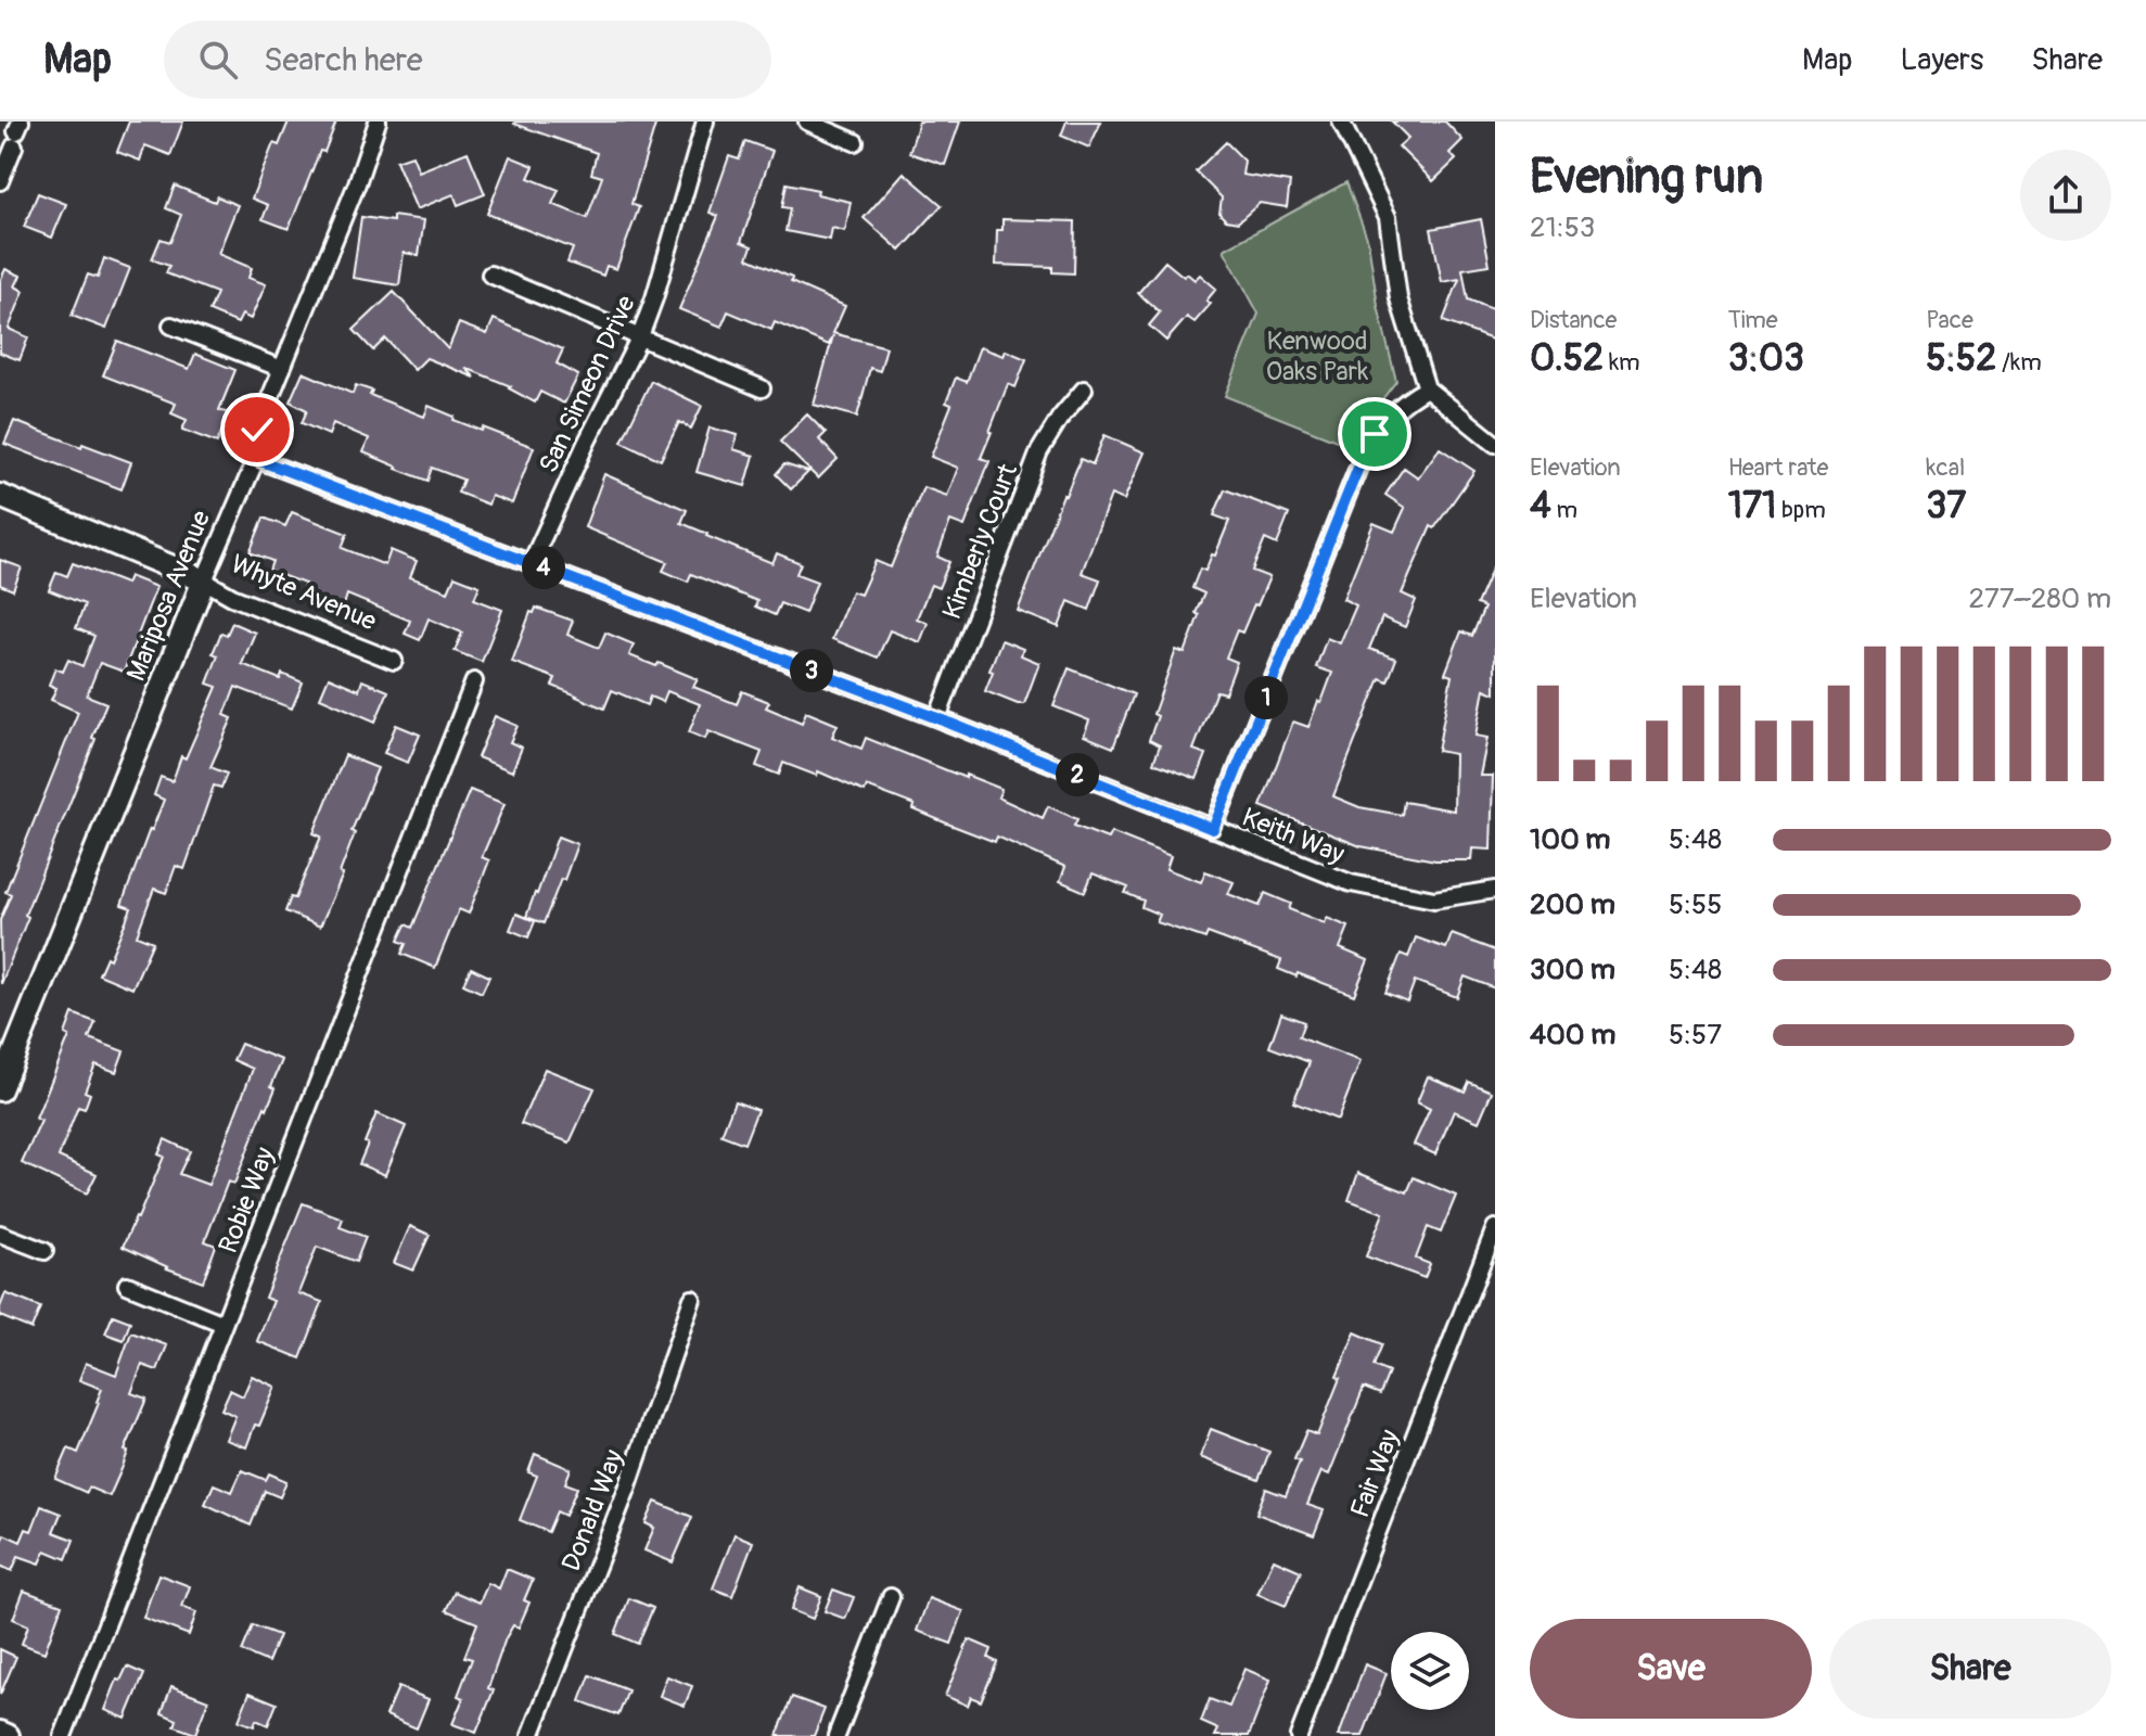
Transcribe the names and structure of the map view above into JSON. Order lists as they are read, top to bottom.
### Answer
{
  "streets": {
    "street": [
      "San Simeon Drive",
      "Kimberly Court",
      "Whyte Avenue",
      "Mariposa Avenue",
      "Keith Way",
      "Robie Way",
      "Fair Way",
      "Donald Way"
    ]
  },
  "crossings": [
    ["San Simeon Drive", "Keith Way"],
    ["Kimberly Court", "Keith Way"],
    ["Whyte Avenue", "Mariposa Avenue"],
    ["Mariposa Avenue", "Keith Way"]
  ],
  "parks": ["Kenwood Oaks Park"],
  "page": {
    "header": "Map",
    "search": "Search here",
    "nav": ["Map", "Layers", "Share"],
    "heading": ["Evening run", "21:53"],
    "stats": [
      ["Distance", "0.52 km"],
      ["Time", "3:03"],
      ["Pace", "5:52 /km"],
      ["Elevation", "4 m"],
      ["Heart rate", "171 bpm"],
      ["kcal", "37"]
    ],
    "pins": [
      "4",
      "3",
      "1",
      "2"
    ],
    "chart": ["Elevation", "277–280 m"],
    "list": [
      {
        "name": "100 m",
        "note": "5:48"
      },
      {
        "name": "200 m",
        "note": "5:55"
      },
      {
        "name": "300 m",
        "note": "5:48"
      },
      {
        "name": "400 m",
        "note": "5:57"
      }
    ],
    "buttons": ["Save", "Share"]
  }
}
